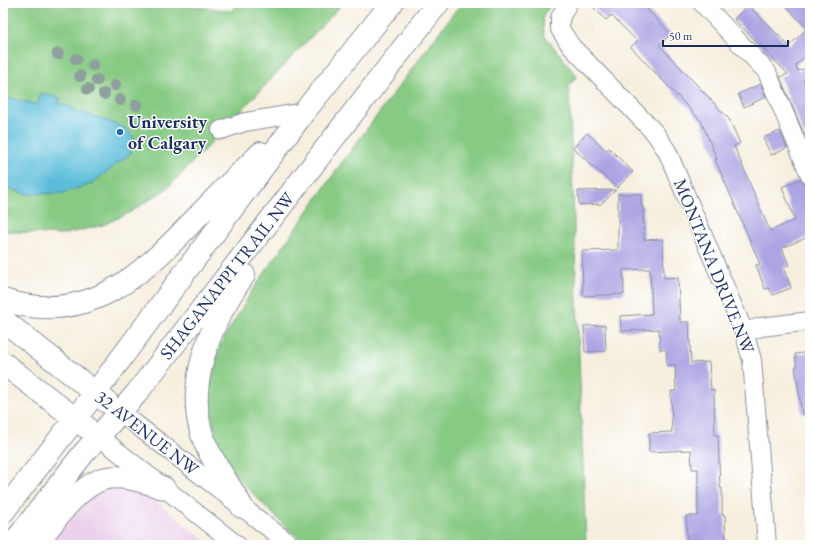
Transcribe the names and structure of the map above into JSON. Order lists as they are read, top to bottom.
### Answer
{
  "streets": {
    "main road": ["SHAGANAPPI TRAIL NW", "32 AVENUE NW"],
    "street": ["MONTANA DRIVE NW"]
  },
  "crossings": [
    ["SHAGANAPPI TRAIL NW", "32 AVENUE NW"]
  ],
  "places": ["University of Calgary"],
  "scale_bar": "50 m"
}
